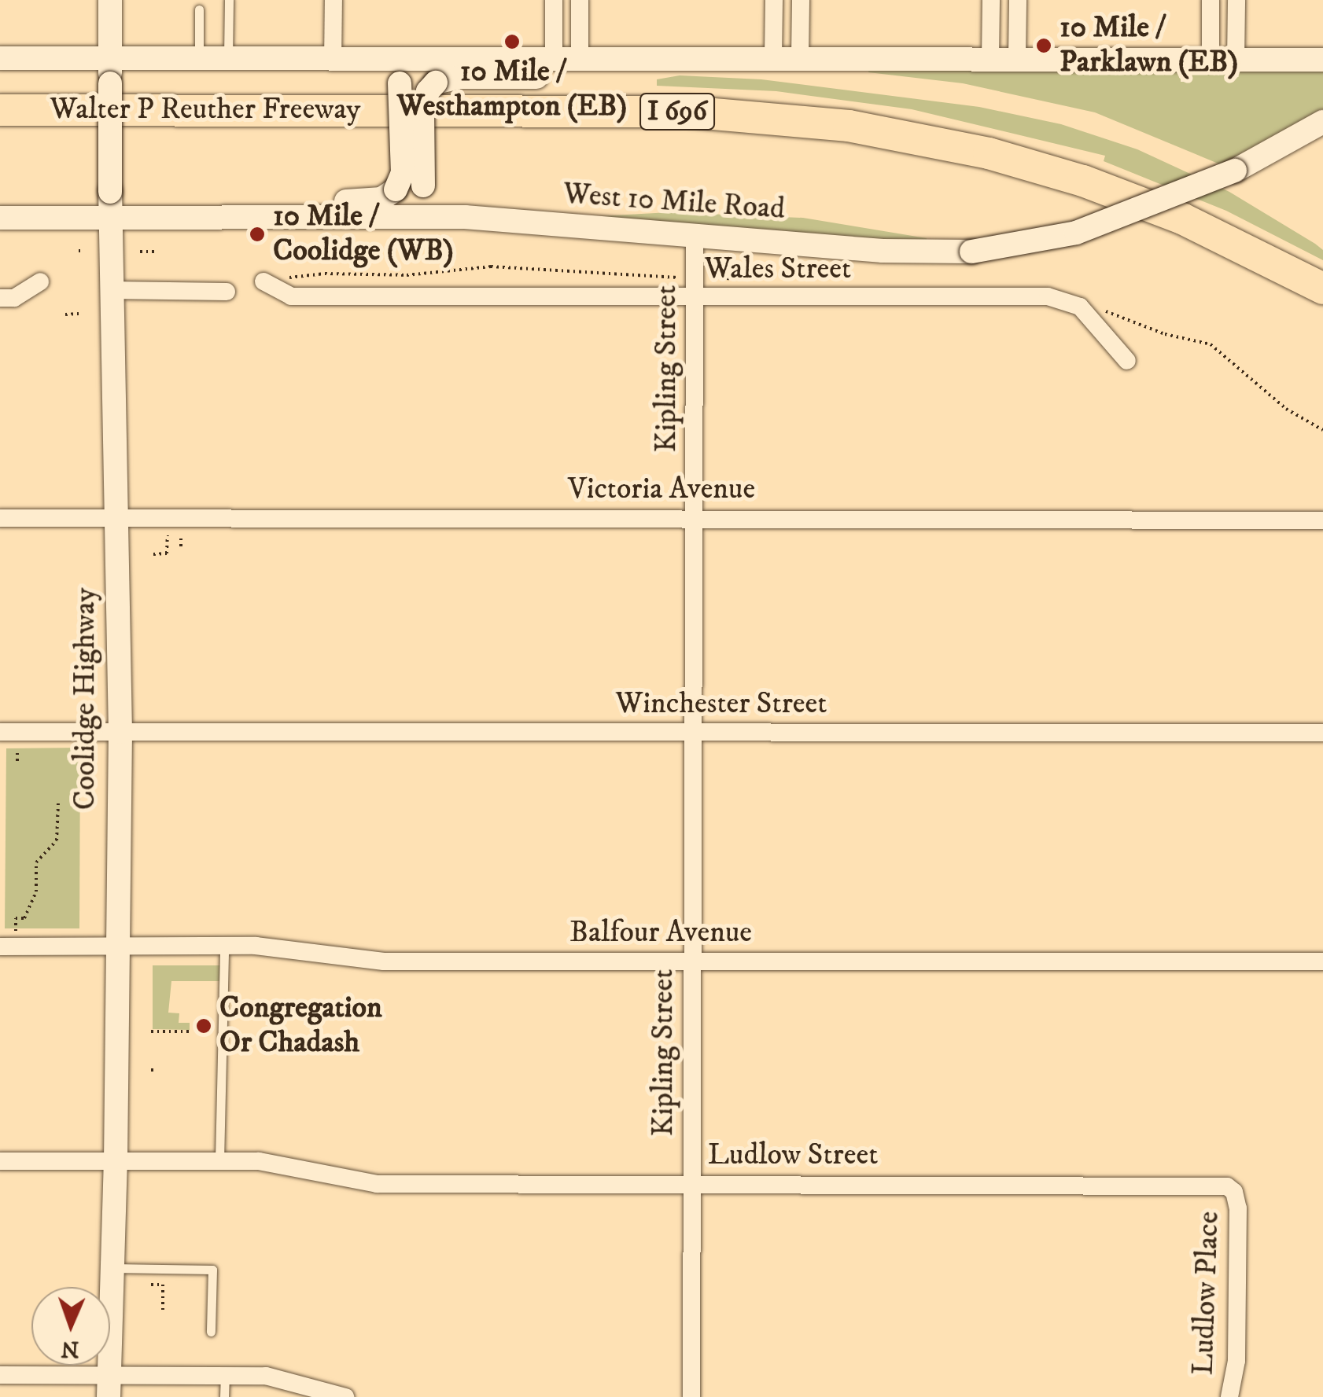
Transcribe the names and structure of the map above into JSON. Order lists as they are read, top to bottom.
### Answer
{
  "streets": {
    "highway": ["Walter P Reuther Freeway", "I 696"],
    "main road": ["West 10 Mile Road", "Coolidge Highway"],
    "street": [
      "Wales Street",
      "Kipling Street",
      "Victoria Avenue",
      "Winchester Street",
      "Balfour Avenue",
      "Ludlow Street",
      "Ludlow Place"
    ]
  },
  "crossings": [
    ["West 10 Mile Road", "Kipling Street"],
    ["West 10 Mile Road", "Coolidge Highway"],
    ["Wales Street", "Kipling Street"],
    ["Kipling Street", "Victoria Avenue"],
    ["Kipling Street", "Winchester Street"],
    ["Kipling Street", "Balfour Avenue"],
    ["Kipling Street", "Ludlow Street"],
    ["Victoria Avenue", "Coolidge Highway"],
    ["Coolidge Highway", "Winchester Street"],
    ["Coolidge Highway", "Balfour Avenue"],
    ["Coolidge Highway", "Ludlow Street"],
    ["Ludlow Street", "Ludlow Place"]
  ],
  "places": [
    "10 Mile / Westhampton (EB)",
    "10 Mile / Parklawn (EB)",
    "10 Mile / Coolidge (WB)",
    "Congregation Or Chadash"
  ],
  "north": "bottom"
}
